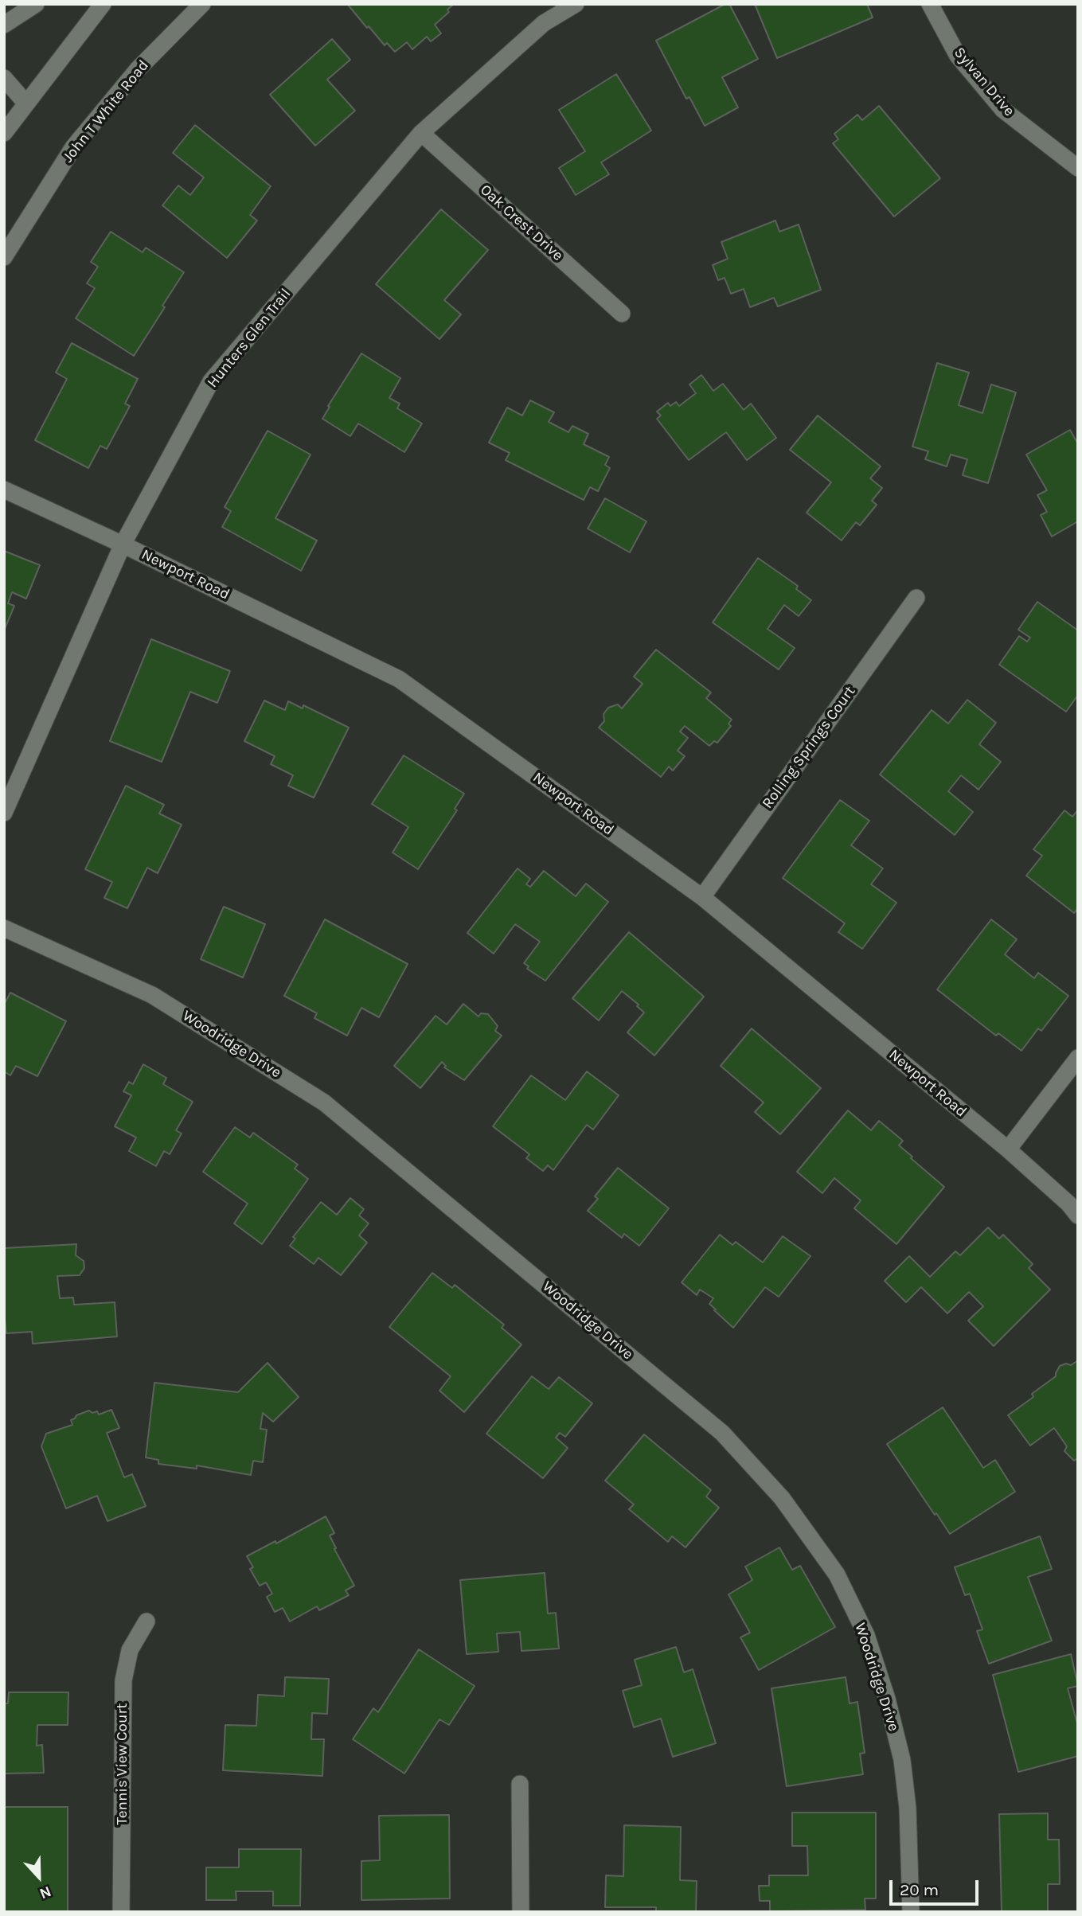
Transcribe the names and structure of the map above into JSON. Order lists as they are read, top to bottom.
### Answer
{
  "streets": {
    "street": [
      "Sylvan Drive",
      "John T White Road",
      "Oak Crest Drive",
      "Hunters Glen Trail",
      "Newport Road",
      "Rolling Springs Court",
      "Woodridge Drive",
      "Tennis View Court"
    ]
  },
  "crossings": [
    ["Oak Crest Drive", "Hunters Glen Trail"],
    ["Hunters Glen Trail", "Newport Road"],
    ["Newport Road", "Rolling Springs Court"]
  ],
  "scale_bar": "20 m",
  "north": "bottom"
}
